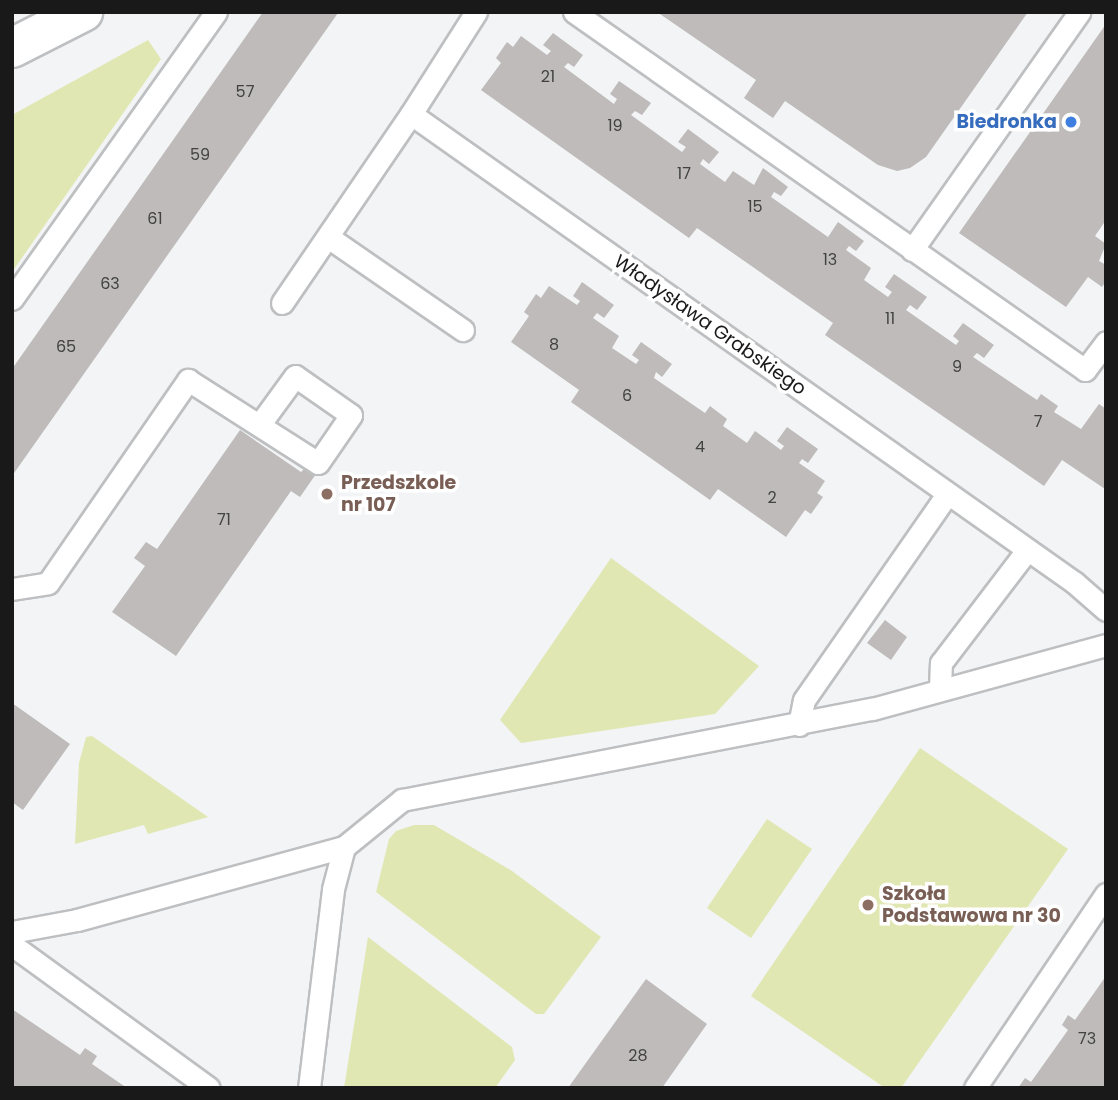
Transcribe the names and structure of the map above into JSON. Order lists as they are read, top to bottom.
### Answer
{
  "streets": {
    "lane": ["Władysława Grabskiego"]
  },
  "places": ["Biedronka", "Przedszkole nr 107", "Szkoła Podstawowa nr 30"],
  "house_numbers": [
    "21",
    "57",
    "19",
    "59",
    "17",
    "15",
    "61",
    "13",
    "63",
    "11",
    "8",
    "65",
    "9",
    "6",
    "7",
    "4",
    "2",
    "71",
    "73",
    "28"
  ]
}
